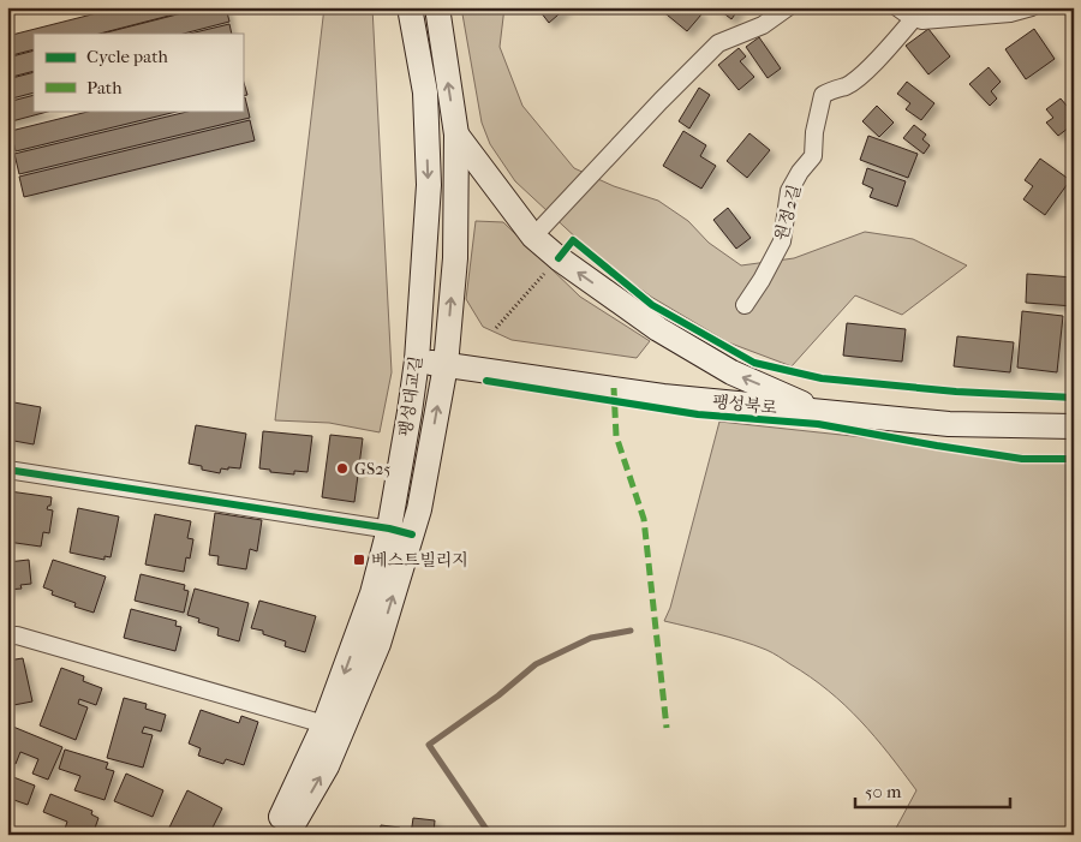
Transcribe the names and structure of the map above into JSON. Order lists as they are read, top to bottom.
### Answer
{
  "streets": {
    "main road": ["팽성대교길", "팽성북로"],
    "street": ["원정2길"]
  },
  "crossings": [
    ["팽성대교길", "팽성북로"]
  ],
  "places": {
    "other": ["GS25"],
    "transit": ["베스트빌리지"]
  },
  "legend": ["Cycle path", "Path"],
  "scale_bar": "50 m"
}
